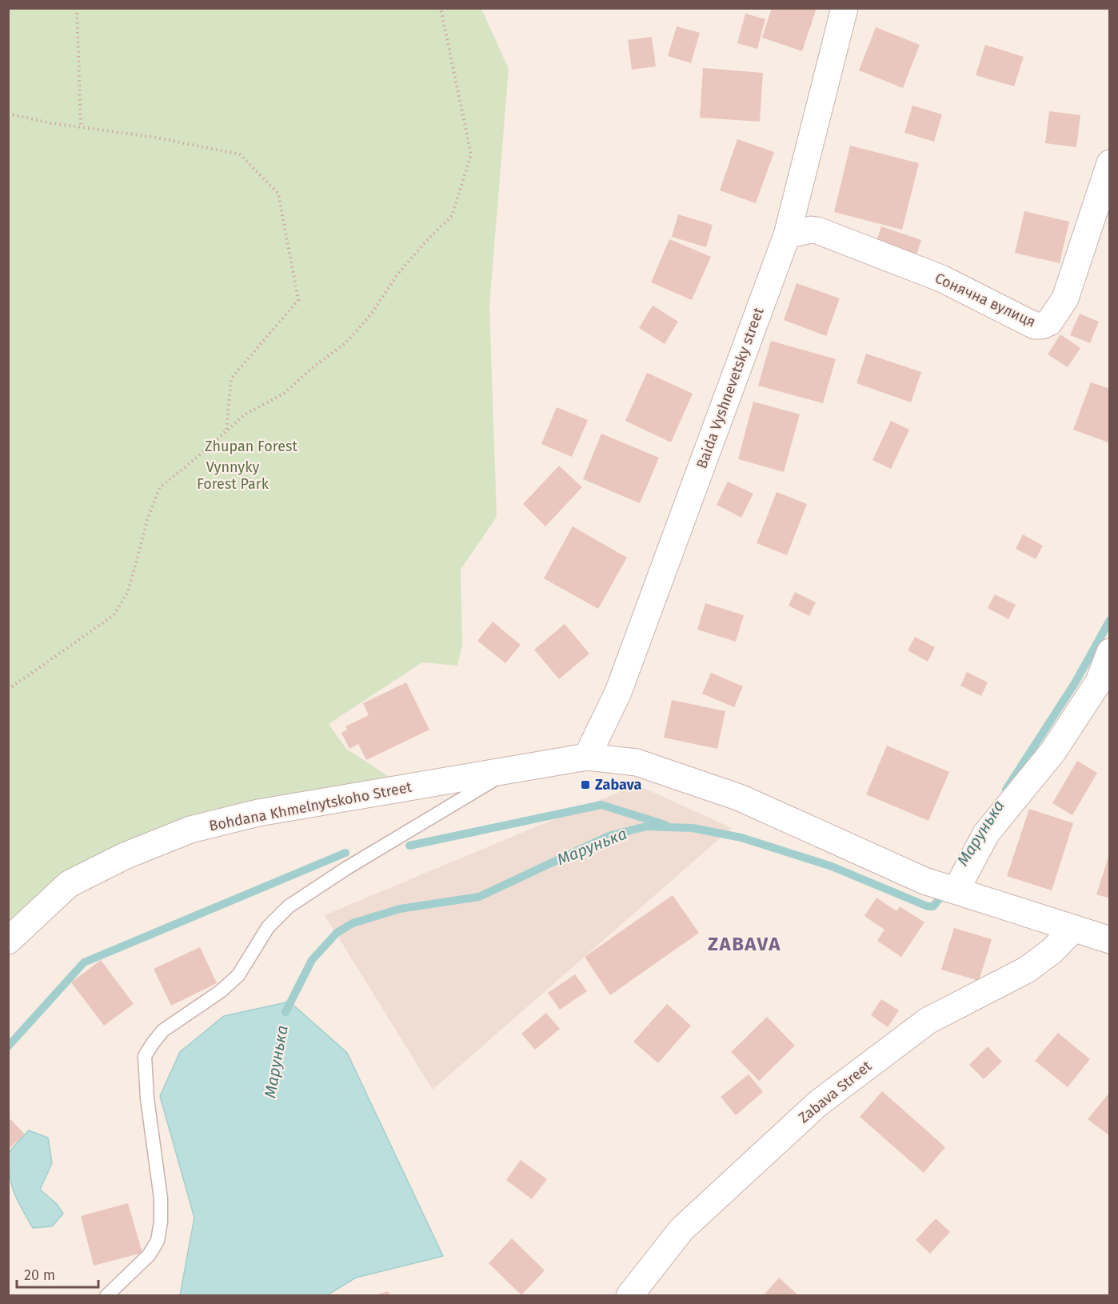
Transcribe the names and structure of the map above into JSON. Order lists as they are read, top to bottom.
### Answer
{
  "streets": {
    "street": [
      "Сонячна вулиця",
      "Baida Vyshnevetsky street",
      "Bohdana Khmelnytskoho Street",
      "Zabava Street"
    ]
  },
  "crossings": [
    ["Сонячна вулиця", "Baida Vyshnevetsky street"],
    ["Baida Vyshnevetsky street", "Bohdana Khmelnytskoho Street"]
  ],
  "districts": ["ZABAVA"],
  "water": ["Марунька"],
  "parks": ["Zhupan Forest", "Vynnyky Forest Park"],
  "places": {
    "transit": ["Zabava"]
  },
  "scale_bar": "20 m"
}
